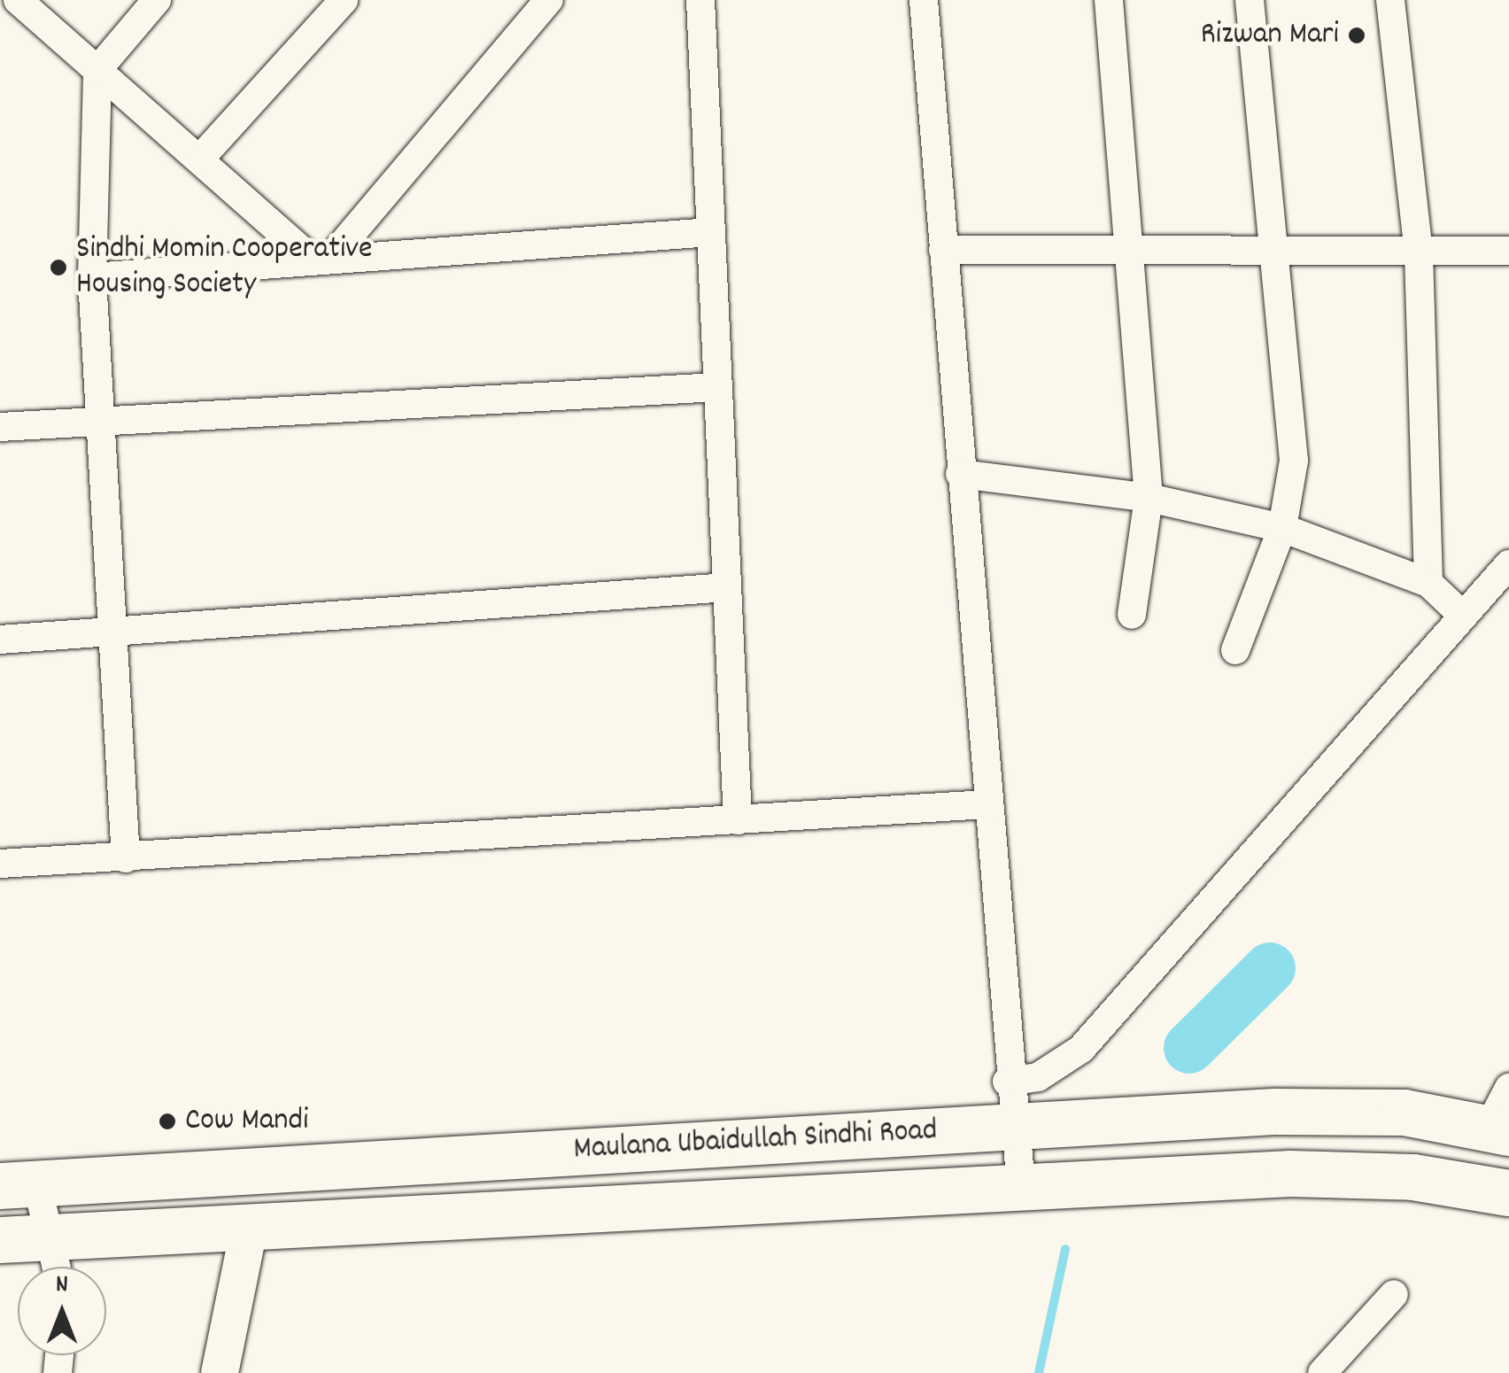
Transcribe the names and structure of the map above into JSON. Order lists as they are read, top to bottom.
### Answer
{
  "streets": {
    "main road": ["Maulana Ubaidullah Sindhi Road"]
  },
  "places": ["Rizwan Mari", "Sindhi Momin Cooperative Housing Society", "Cow Mandi"],
  "north": "top"
}
